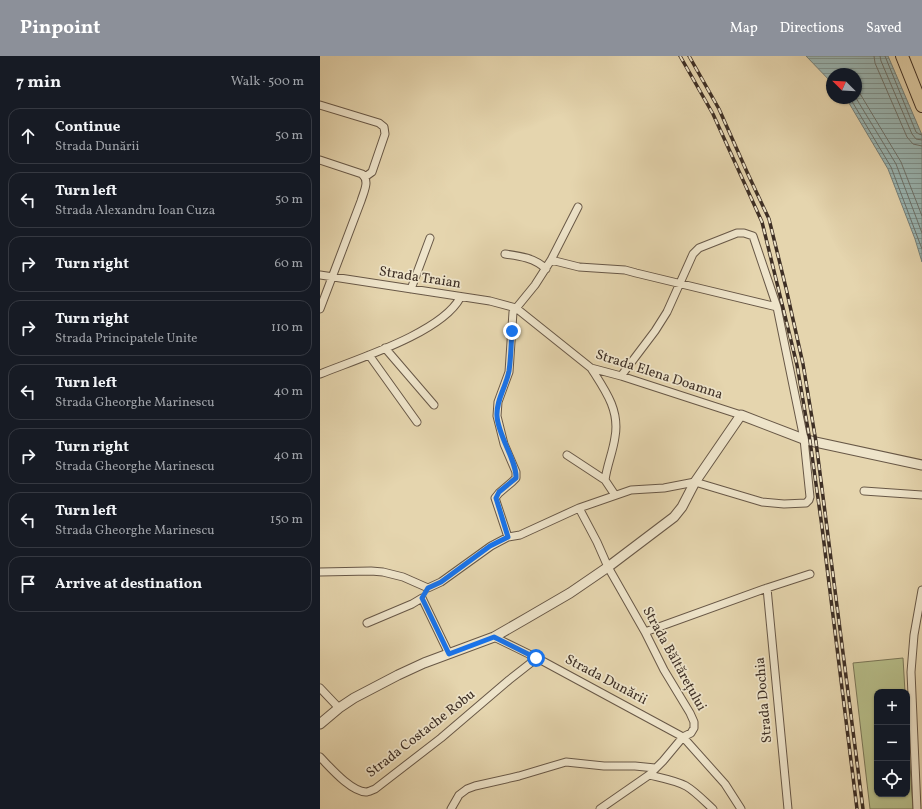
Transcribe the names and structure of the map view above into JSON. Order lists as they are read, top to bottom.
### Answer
{
  "streets": {
    "street": [
      "Strada Traian",
      "Strada Elena Doamna",
      "Strada Băltărețului",
      "Strada Dunării",
      "Strada Dochia",
      "Strada Costache Robu"
    ]
  },
  "crossings": [
    ["Strada Traian", "Strada Elena Doamna"],
    ["Strada Băltărețului", "Strada Dunării"],
    ["Strada Dunării", "Strada Costache Robu"]
  ],
  "north": "top left",
  "page": {
    "header": "Pinpoint",
    "nav": ["Map", "Directions", "Saved"],
    "heading": ["7 min", "Walk · 500 m"],
    "list": [
      ["Continue", "Strada Dunării", "50 m"],
      ["Turn left", "Strada Alexandru Ioan Cuza", "50 m"],
      ["Turn right", "60 m"],
      ["Turn right", "Strada Principatele Unite", "110 m"],
      ["Turn left", "Strada Gheorghe Marinescu", "40 m"],
      ["Turn right", "Strada Gheorghe Marinescu", "40 m"],
      ["Turn left", "Strada Gheorghe Marinescu", "150 m"],
      "Arrive at destination"
    ],
    "map_buttons": ["+", "−"]
  }
}
